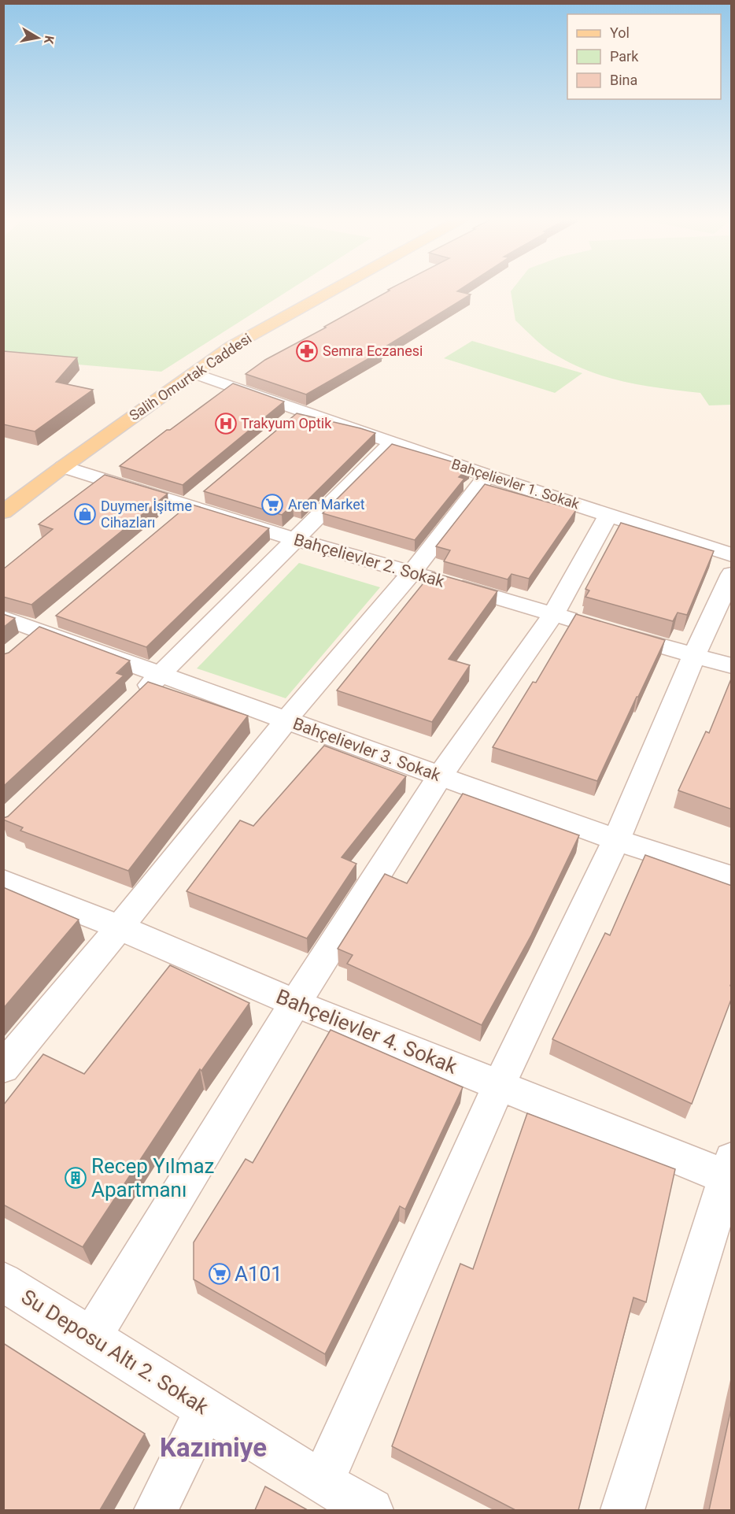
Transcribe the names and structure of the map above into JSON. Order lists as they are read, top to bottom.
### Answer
{
  "streets": {
    "main road": ["Salih Omurtak Caddesi"],
    "street": [
      "Bahçelievler 1. Sokak",
      "Bahçelievler 2. Sokak",
      "Bahçelievler 3. Sokak",
      "Bahçelievler 4. Sokak",
      "Su Deposu Altı 2. Sokak"
    ]
  },
  "crossings": [
    ["Salih Omurtak Caddesi", "Bahçelievler 1. Sokak"],
    ["Salih Omurtak Caddesi", "Bahçelievler 2. Sokak"]
  ],
  "districts": ["Kazımiye"],
  "places": {
    "pharmacy": ["Semra Eczanesi"],
    "hospital": ["Trakyum Optik"],
    "supermarket": ["Aren Market", "A101"],
    "shop": ["Duymer İşitme Cihazları"],
    "building": ["Recep Yılmaz Apartmanı"]
  },
  "legend": ["Yol", "Park", "Bina"],
  "north": "right"
}
